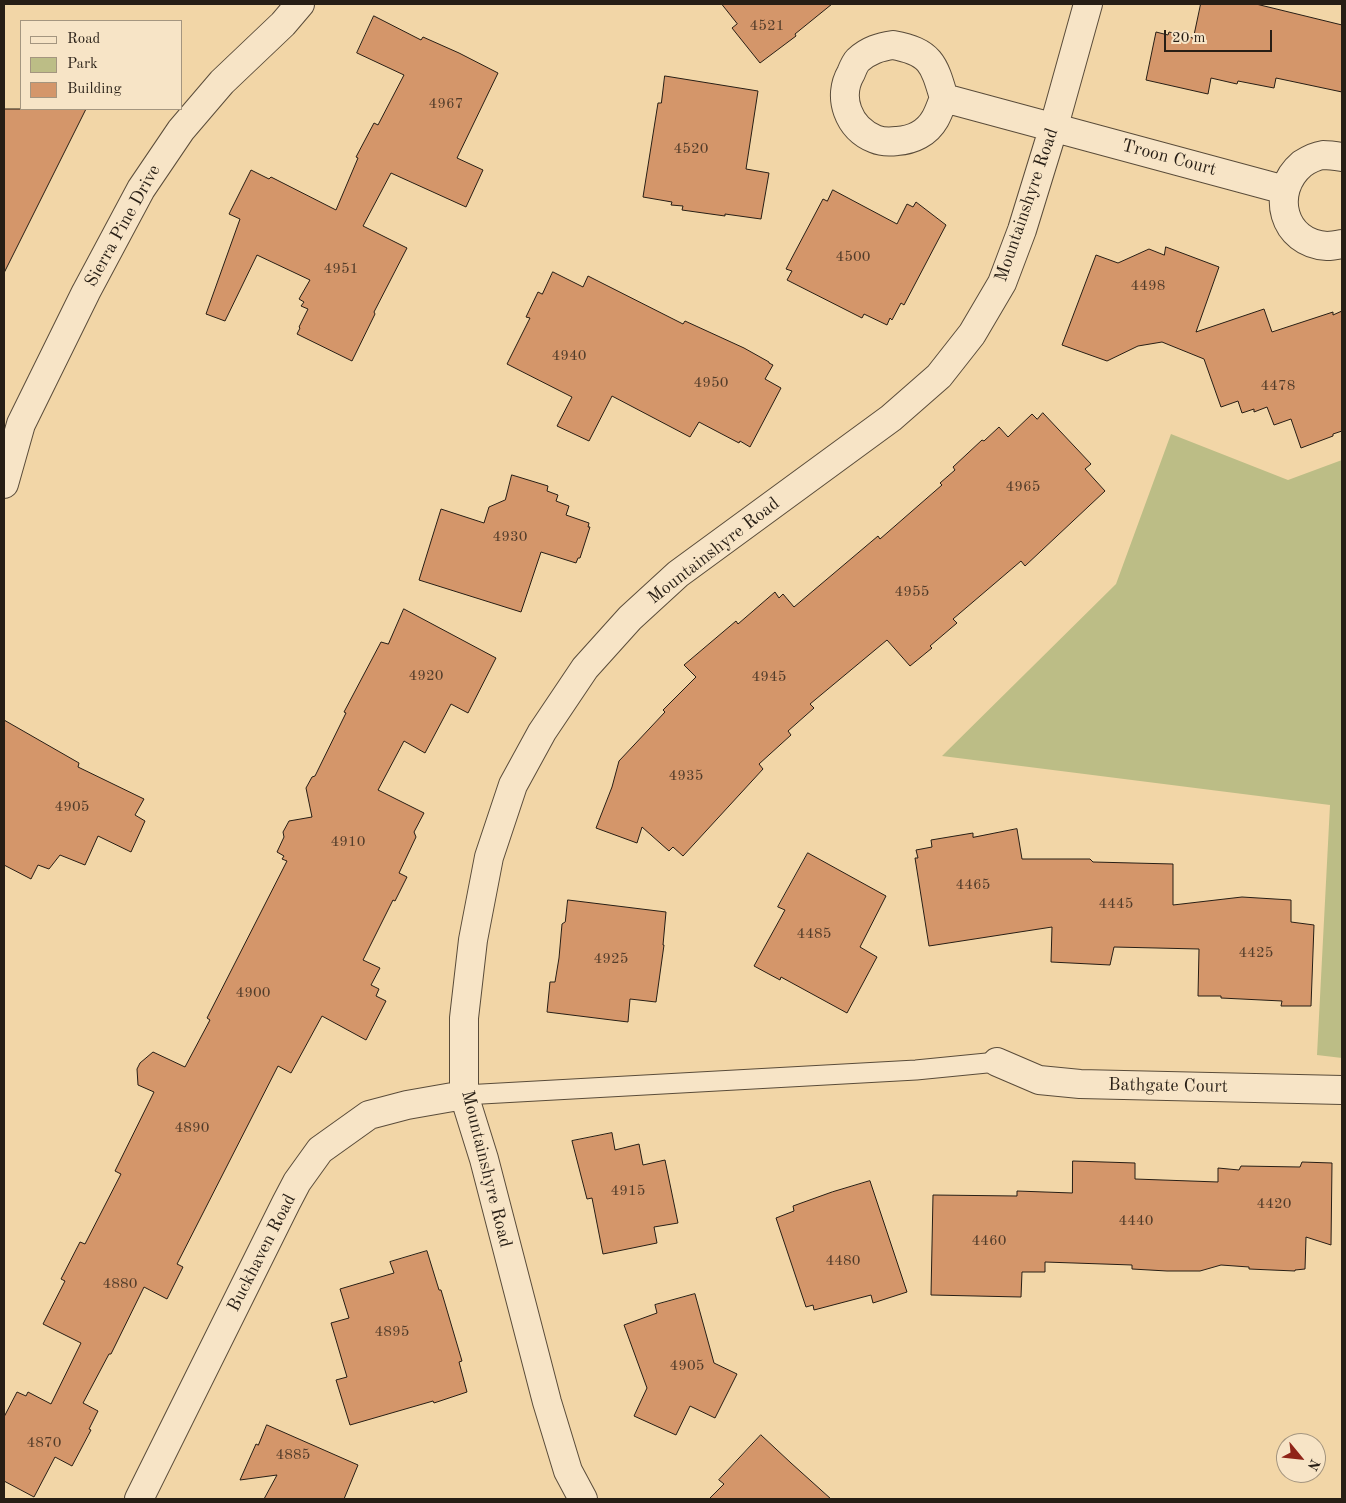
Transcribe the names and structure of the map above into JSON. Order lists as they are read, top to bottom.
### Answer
{
  "streets": {
    "street": [
      "Troon Court",
      "Mountainshyre Road",
      "Sierra Pine Drive",
      "Bathgate Court",
      "Buckhaven Road"
    ]
  },
  "crossings": [
    ["Troon Court", "Mountainshyre Road"],
    ["Mountainshyre Road", "Buckhaven Road"]
  ],
  "house_numbers": [
    "4521",
    "4967",
    "4520",
    "4500",
    "4951",
    "4498",
    "4940",
    "4950",
    "4478",
    "4965",
    "4930",
    "4955",
    "4920",
    "4945",
    "4935",
    "4905",
    "4910",
    "4465",
    "4445",
    "4485",
    "4425",
    "4925",
    "4900",
    "4890",
    "4915",
    "4420",
    "4440",
    "4460",
    "4480",
    "4880",
    "4895",
    "4905",
    "4870",
    "4885"
  ],
  "legend": ["Road", "Park", "Building"],
  "scale_bar": "20 m",
  "north": "bottom right"
}
